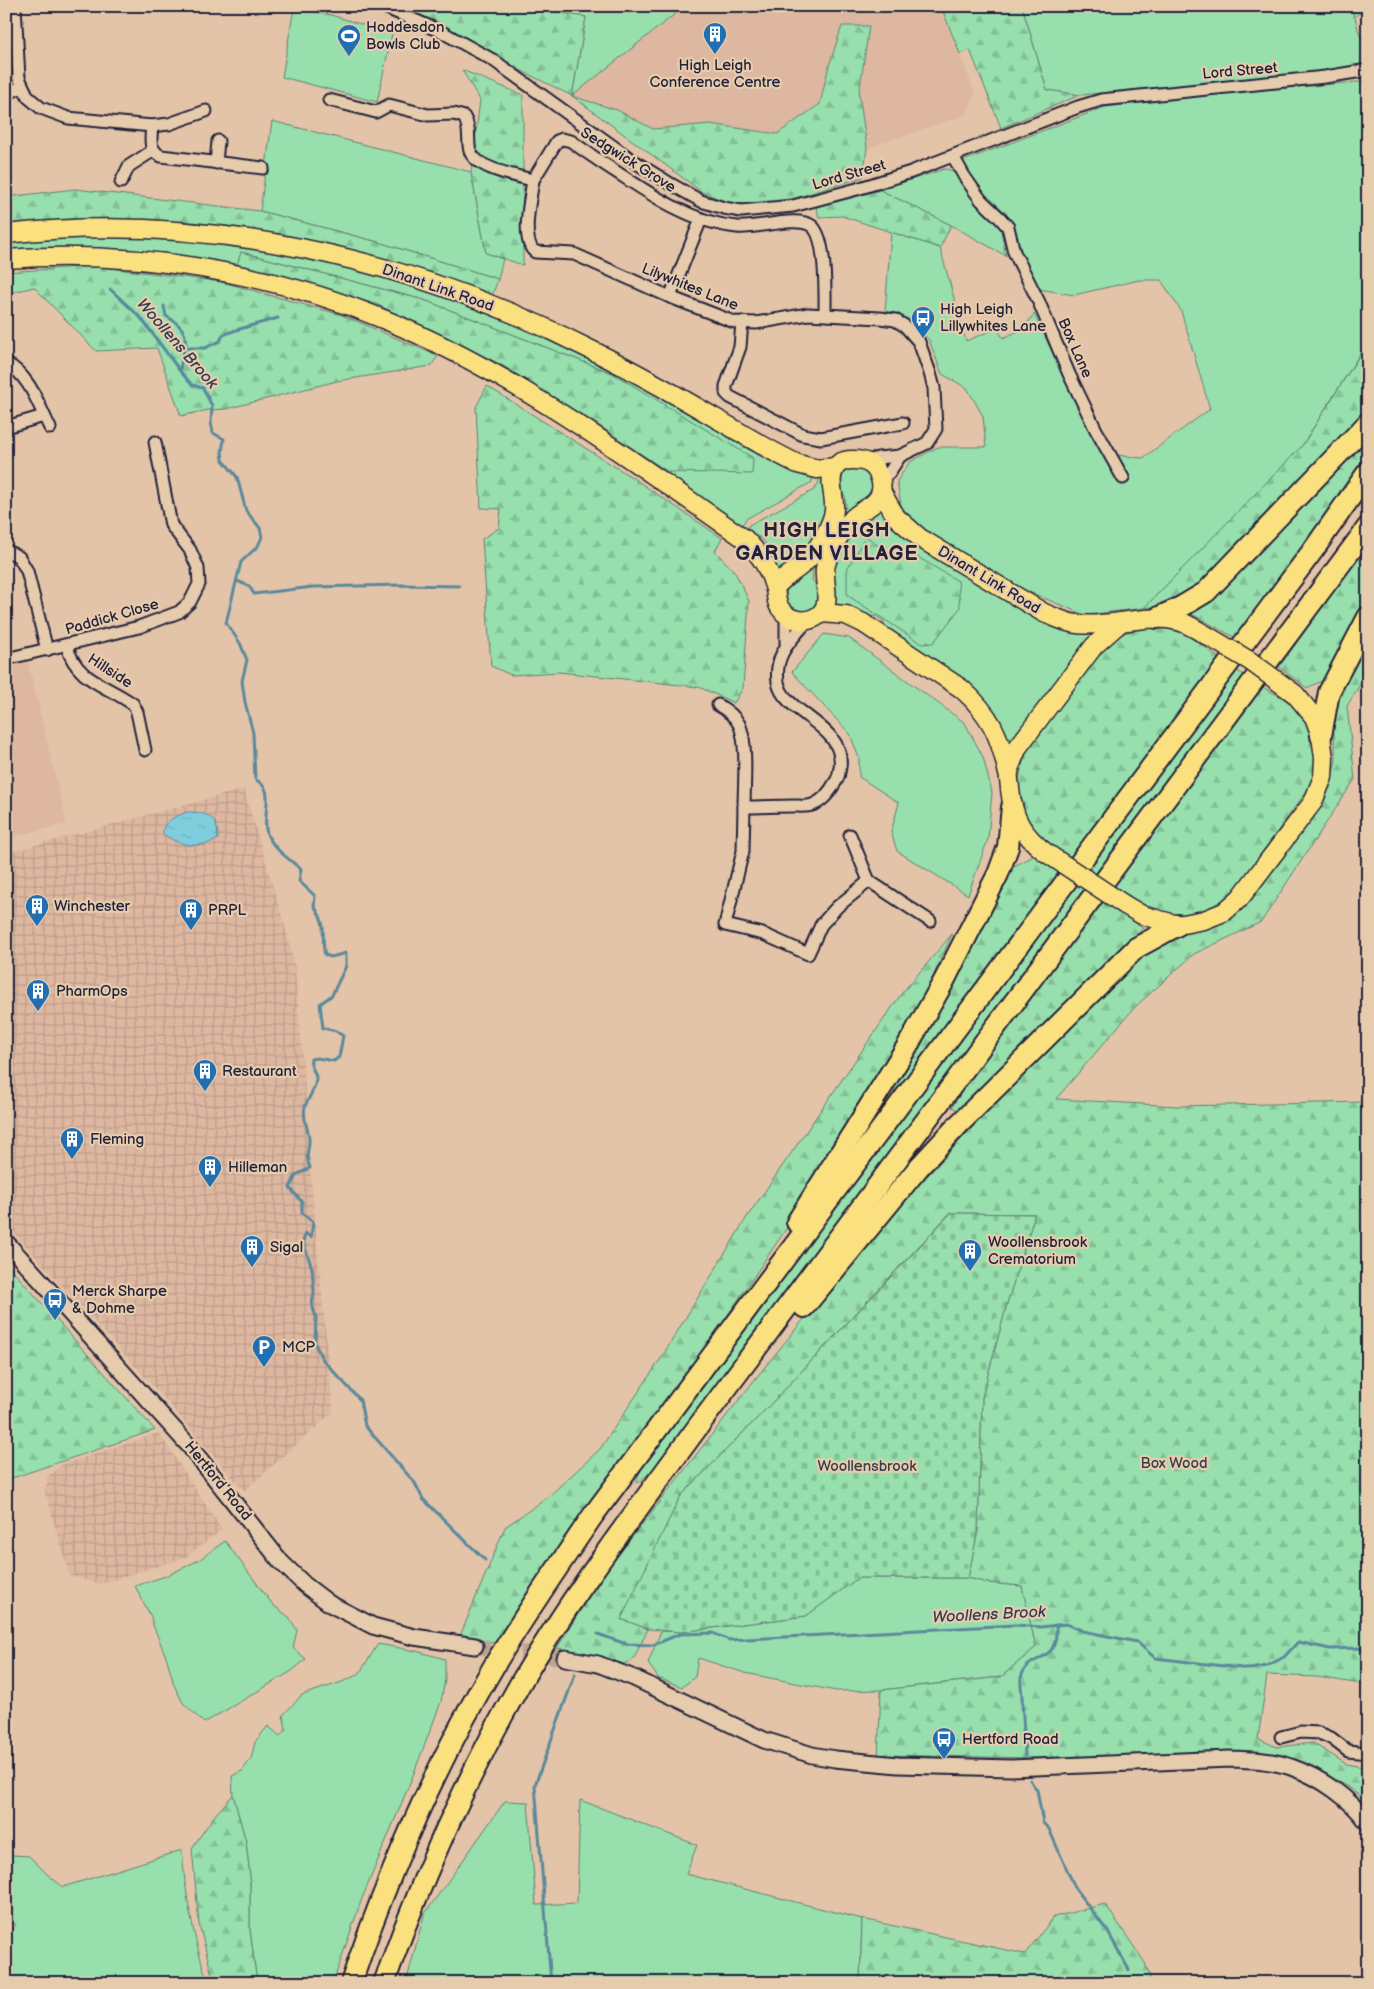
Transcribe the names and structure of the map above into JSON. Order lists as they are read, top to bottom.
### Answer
{
  "streets": {
    "main road": ["Dinant Link Road", "Hertford Road"],
    "street": [
      "Lord Street",
      "Sedgwick Grove",
      "Lilywhites Lane",
      "Box Lane",
      "Paddick Close",
      "Hillside"
    ]
  },
  "crossings": [
    ["Lord Street", "Box Lane"],
    ["Sedgwick Grove", "Lilywhites Lane"],
    ["Lilywhites Lane", "Dinant Link Road"],
    ["Paddick Close", "Hillside"]
  ],
  "districts": ["HIGH LEIGH GARDEN VILLAGE"],
  "water": ["Woollens Brook"],
  "parks": ["Box Wood", "Woollensbrook"],
  "places": {
    "building": [
      "High Leigh Conference Centre",
      "Winchester",
      "PRPL",
      "PharmOps",
      "Restaurant",
      "Fleming",
      "Hilleman",
      "Sigal",
      "Woollensbrook Crematorium"
    ],
    "sports": ["Hoddesdon Bowls Club"],
    "bus stop": ["High Leigh Lillywhites Lane", "Merck Sharpe & Dohme", "Hertford Road"],
    "parking": ["MCP"]
  }
}
